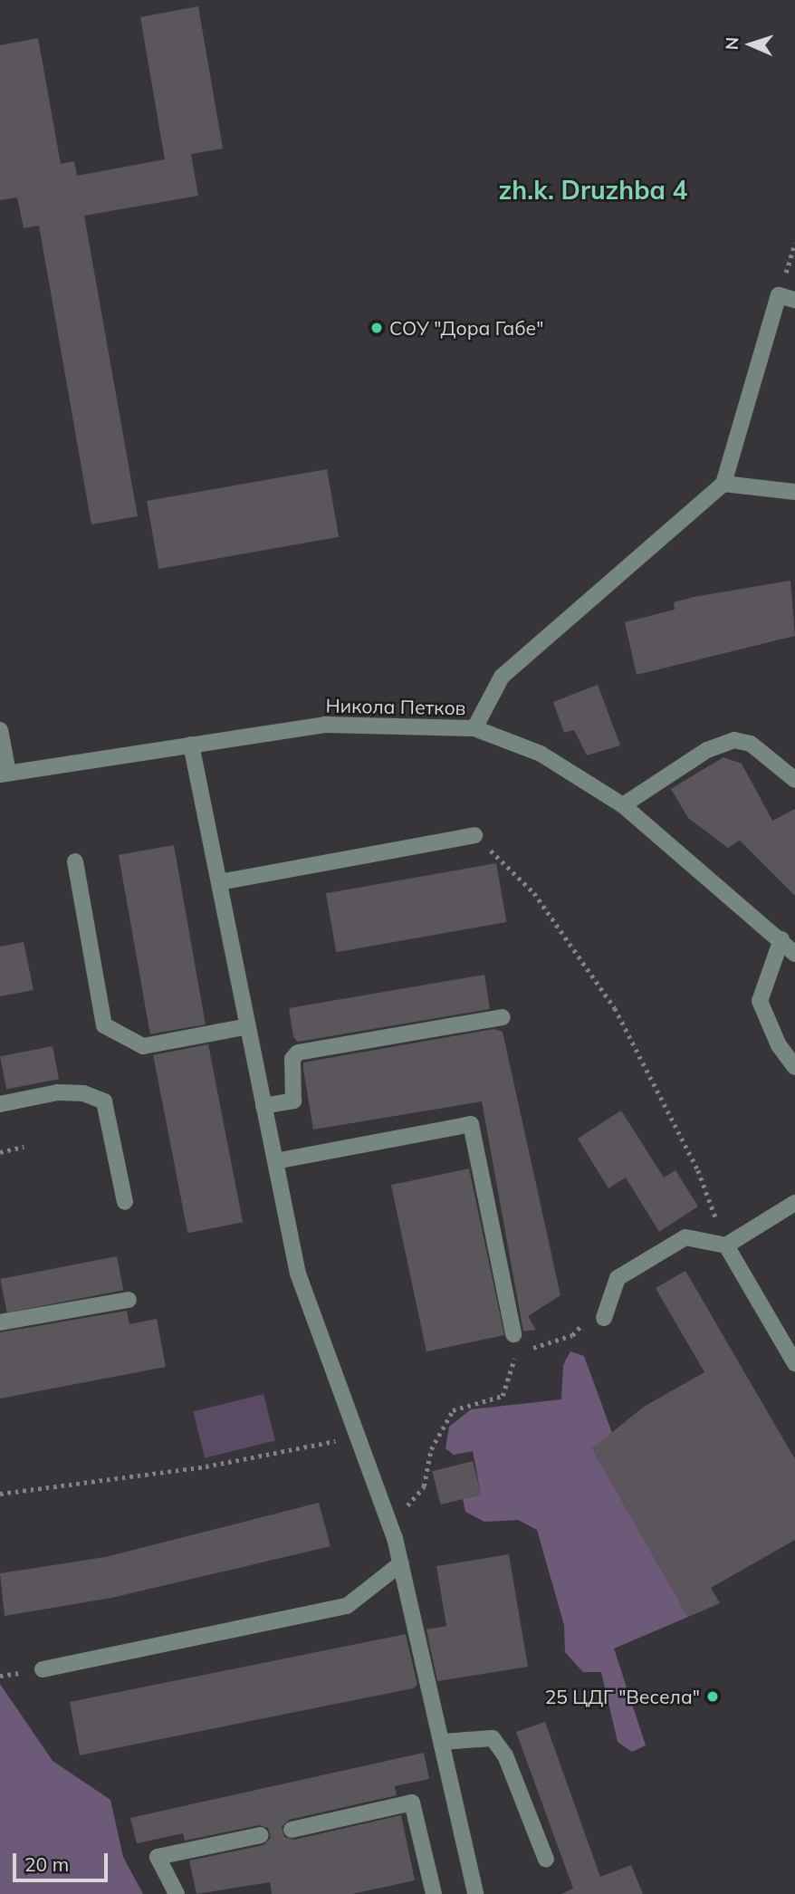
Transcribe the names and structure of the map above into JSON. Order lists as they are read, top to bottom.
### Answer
{
  "streets": {
    "street": ["Никола Петков"]
  },
  "districts": ["zh.k. Druzhba 4"],
  "places": ["СОУ \"Дора Габе\"", "25 ЦДГ \"Весела\""],
  "scale_bar": "20 m",
  "north": "left"
}
